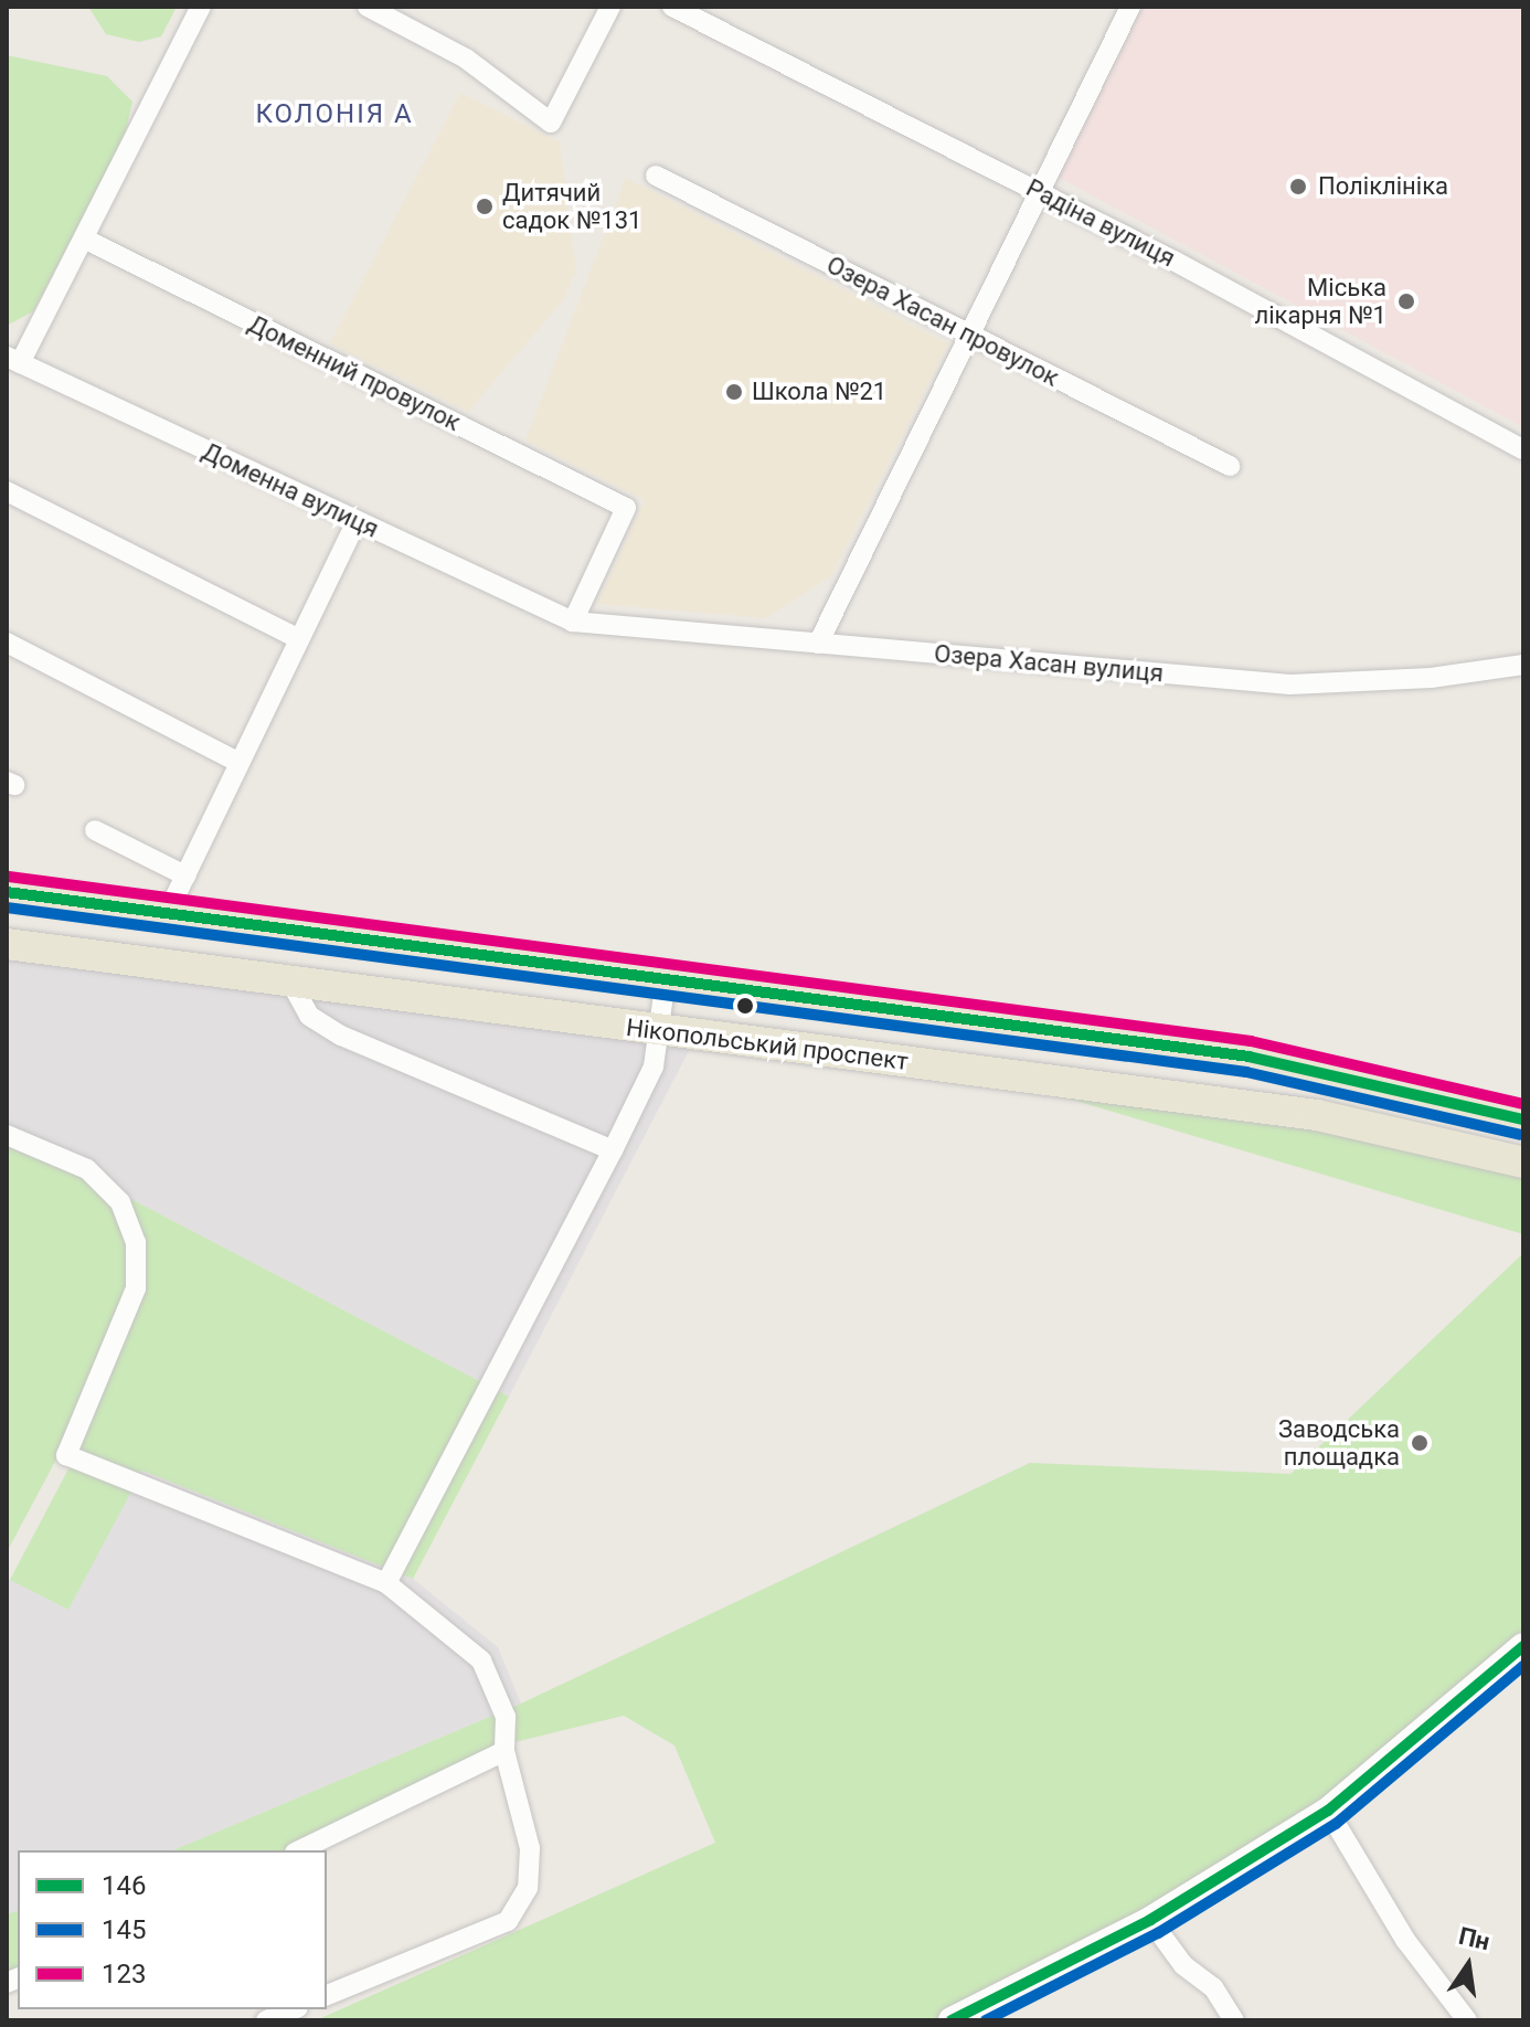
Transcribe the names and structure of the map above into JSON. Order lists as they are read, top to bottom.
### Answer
{
  "streets": {
    "main road": ["Нікопольський проспект"],
    "street": [
      "Радіна вулиця",
      "Озера Хасан провулок",
      "Доменний провулок",
      "Доменна вулиця",
      "Озера Хасан вулиця"
    ]
  },
  "crossings": [
    ["Доменний провулок", "Доменна вулиця"],
    ["Доменний провулок", "Озера Хасан вулиця"],
    ["Доменна вулиця", "Озера Хасан вулиця"]
  ],
  "districts": ["КОЛОНІЯ А"],
  "places": [
    "Поліклініка",
    "Дитячий садок №131",
    "Міська лікарня №1",
    "Школа №21",
    "Заводська площадка"
  ],
  "lines": ["transit line 123", "transit line 146", "transit line 145"],
  "legend": ["146", "145", "123"],
  "north": "top"
}
